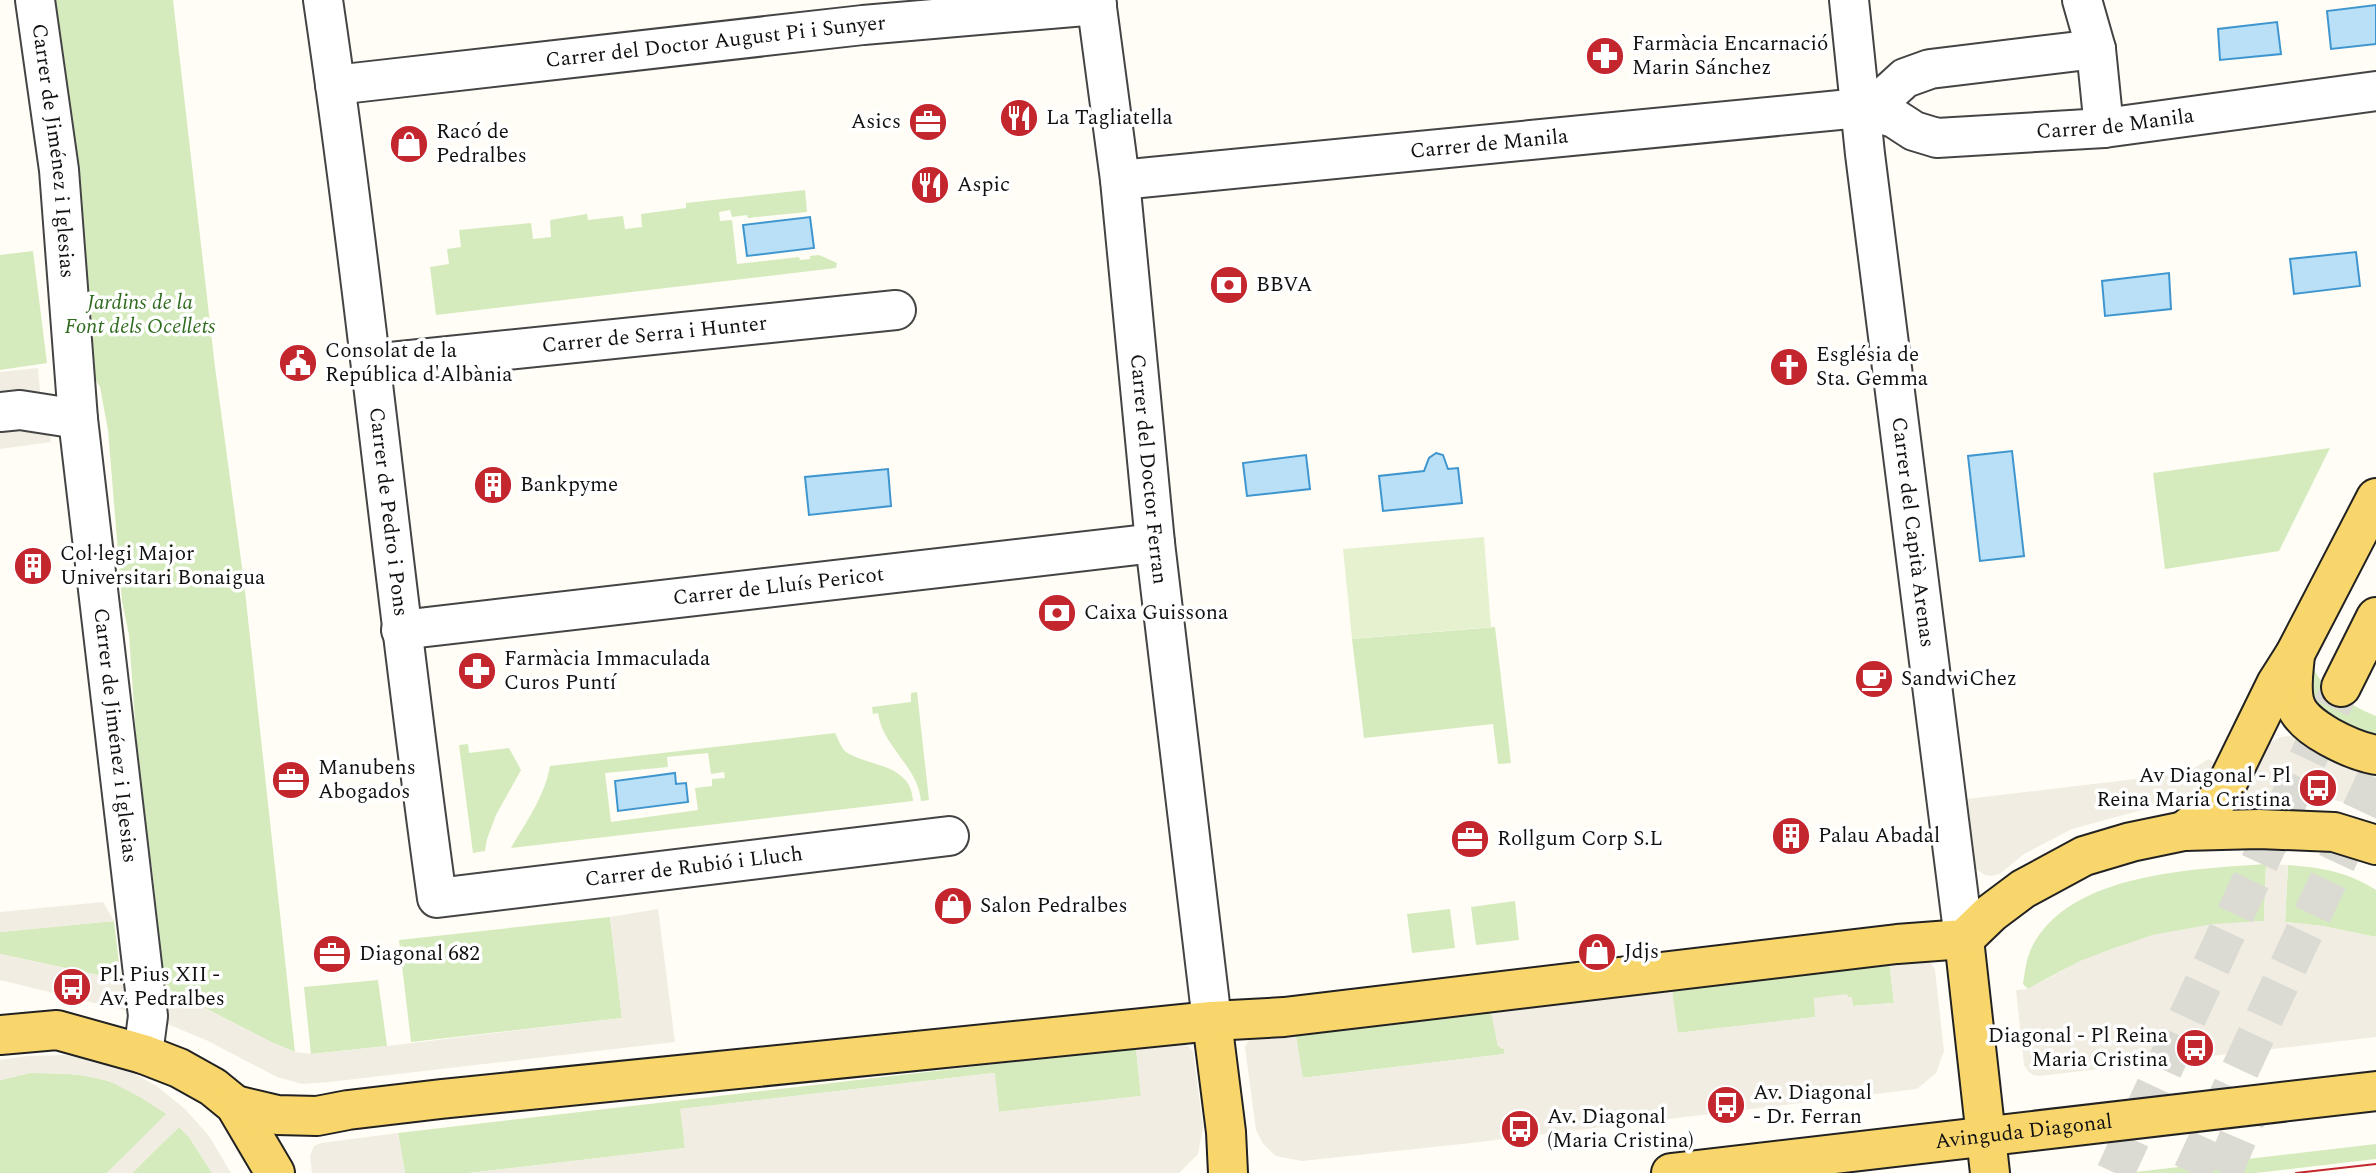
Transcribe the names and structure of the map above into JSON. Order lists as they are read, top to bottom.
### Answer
{
  "streets": {
    "main road": ["Avinguda Diagonal"],
    "street": [
      "Carrer del Doctor August Pi i Sunyer",
      "Carrer de Manila",
      "Carrer de Jiménez i Iglesias",
      "Carrer de Serra i Hunter",
      "Carrer del Doctor Ferran",
      "Carrer de Pedro i Pons",
      "Carrer del Capità Arenas",
      "Carrer de Lluís Pericot",
      "Carrer de Rubió i Lluch"
    ]
  },
  "crossings": [
    ["Carrer del Doctor August Pi i Sunyer", "Carrer del Doctor Ferran"],
    ["Carrer del Doctor August Pi i Sunyer", "Carrer de Pedro i Pons"],
    ["Carrer de Manila", "Carrer del Doctor Ferran"],
    ["Carrer de Manila", "Carrer del Capità Arenas"],
    ["Carrer de Serra i Hunter", "Carrer de Pedro i Pons"],
    ["Carrer del Doctor Ferran", "Carrer de Lluís Pericot"],
    ["Carrer de Pedro i Pons", "Carrer de Lluís Pericot"],
    ["Carrer de Pedro i Pons", "Carrer de Rubió i Lluch"]
  ],
  "parks": ["Jardins de la Font dels Ocellets"],
  "places": {
    "pharmacy": ["Farmàcia Encarnació Marin Sánchez", "Farmàcia Immaculada Curos Puntí"],
    "restaurant": ["La Tagliatella", "Aspic"],
    "office": [
      "Asics",
      "Manubens Abogados",
      "Rollgum Corp S.L",
      "Diagonal 682"
    ],
    "shop": ["Racó de Pedralbes", "Salon Pedralbes", "Jdjs"],
    "bank": ["BBVA", "Caixa Guissona"],
    "public building": ["Consolat de la República d'Albània"],
    "church": ["Església de Sta. Gemma"],
    "building": ["Bankpyme", "Col·legi Major Universitari Bonaigua", "Palau Abadal"],
    "cafe": ["SandwiChez"],
    "bus stop": [
      "Av Diagonal - Pl Reina Maria Cristina",
      "Pl. Pius XII - Av. Pedralbes",
      "Diagonal - Pl Reina Maria Cristina",
      "Av. Diagonal - Dr. Ferran",
      "Av. Diagonal (Maria Cristina)"
    ]
  }
}
